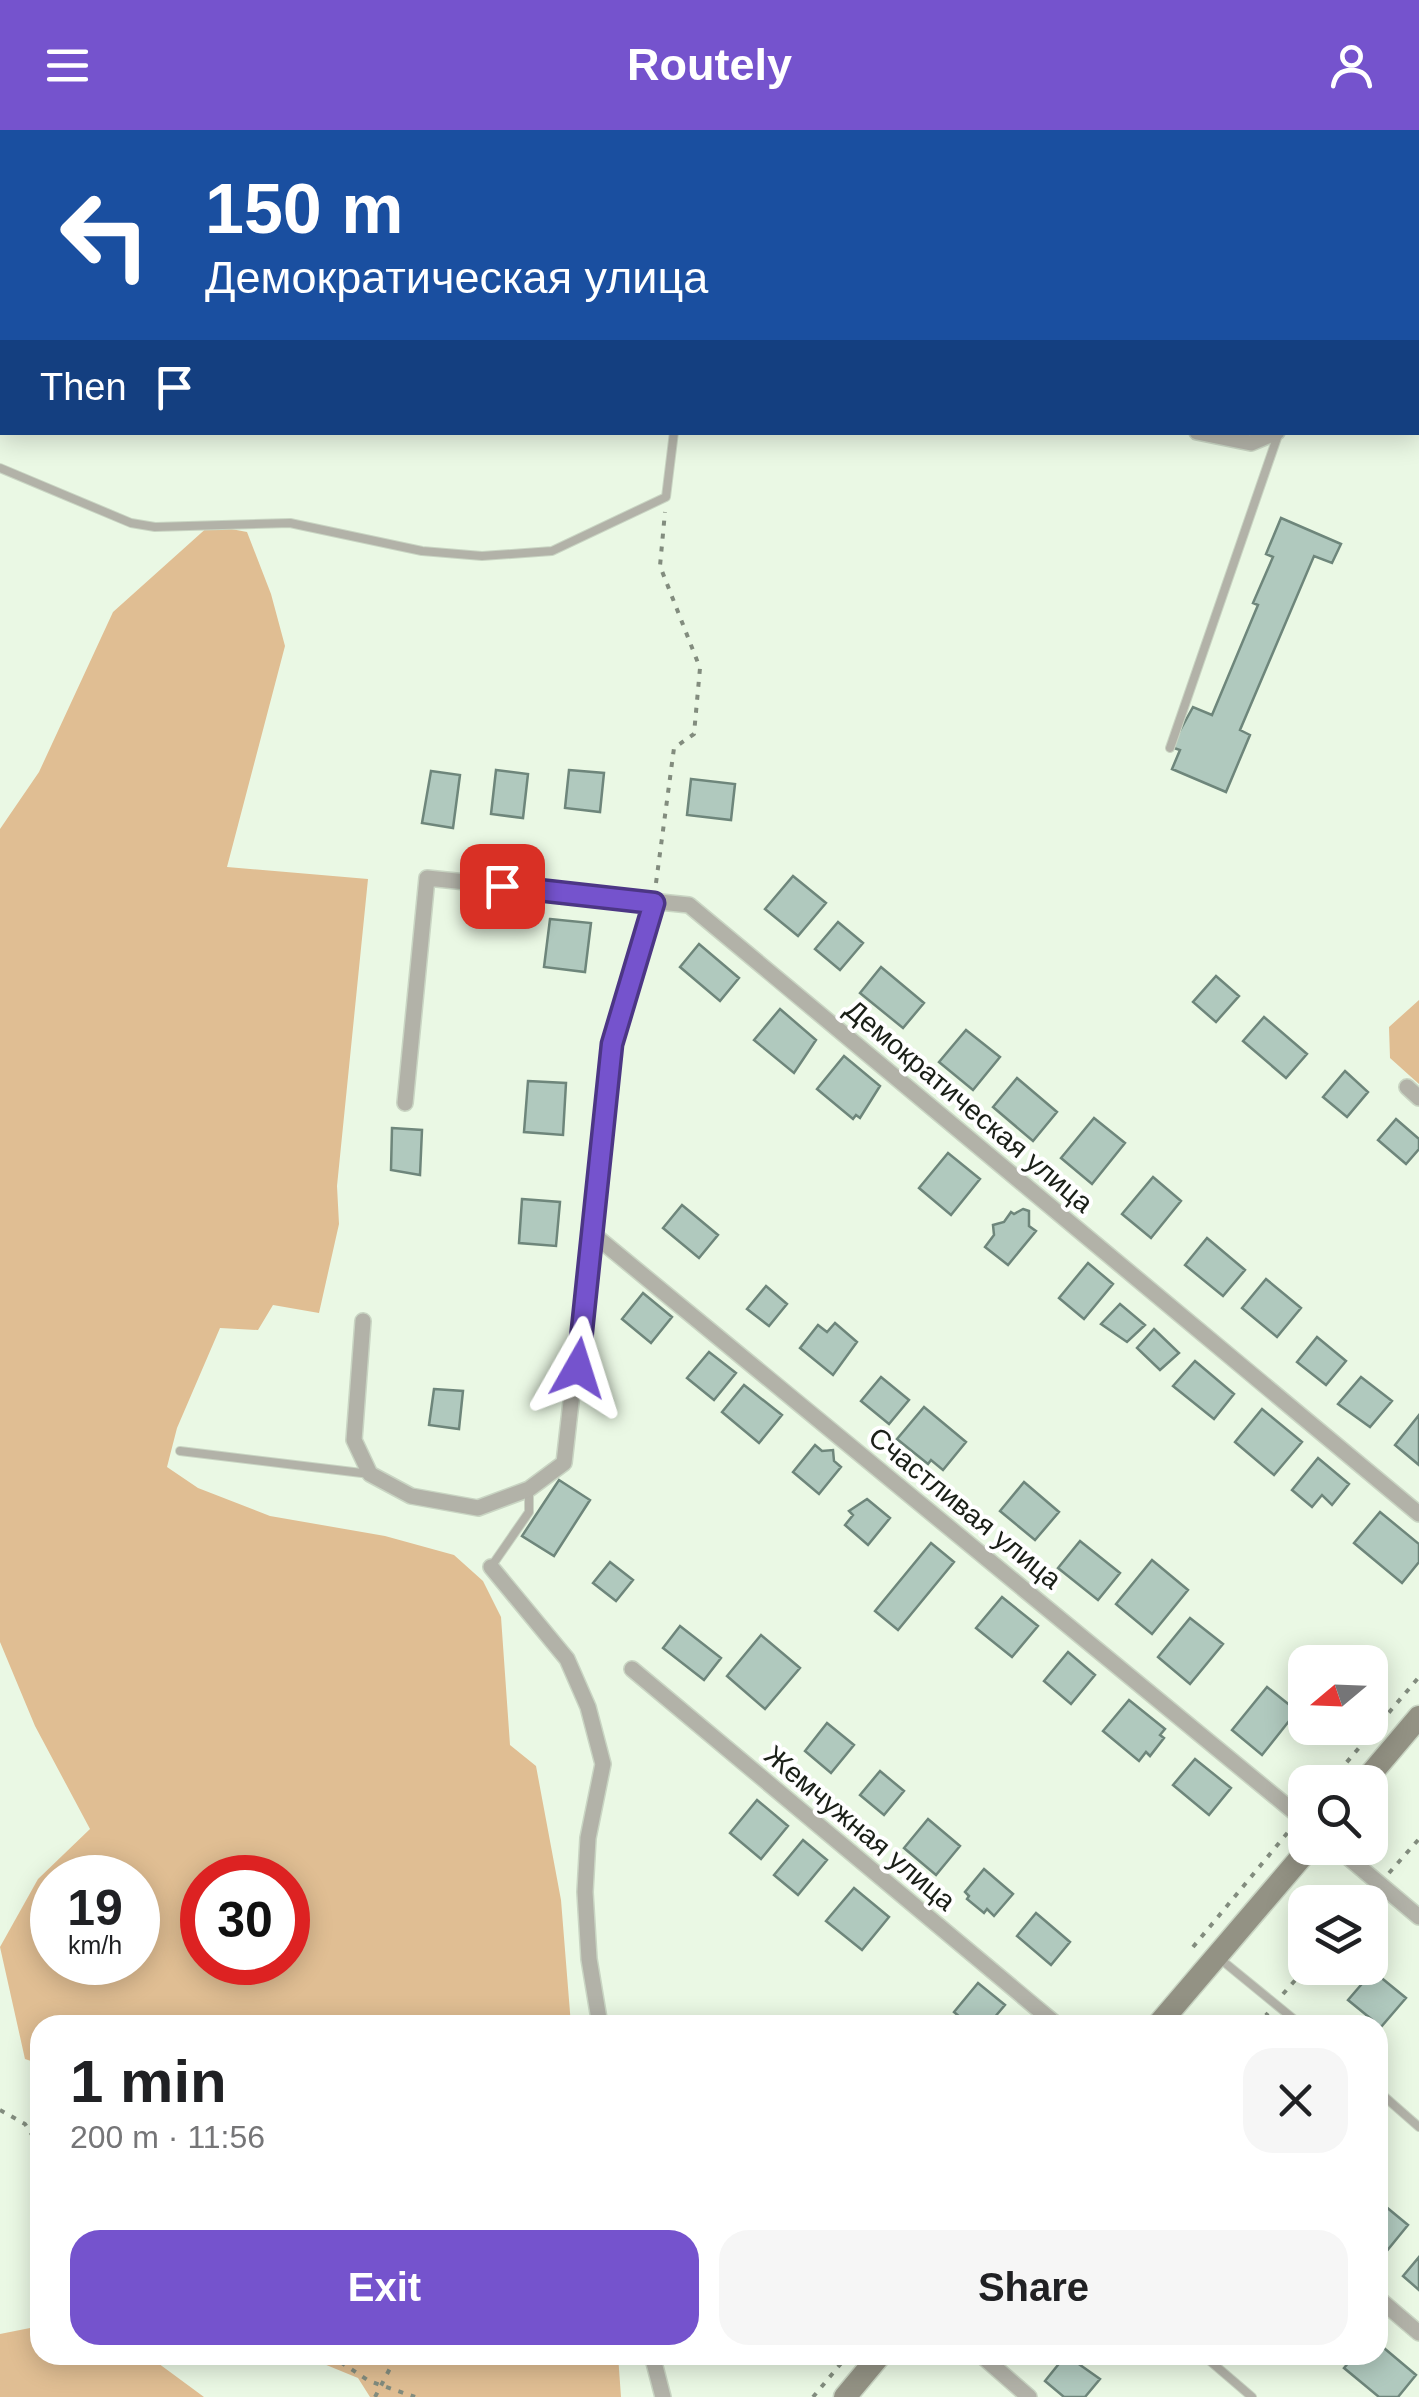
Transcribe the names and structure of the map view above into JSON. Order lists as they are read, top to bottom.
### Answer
{
  "streets": {
    "street": ["Демократическая улица", "Счастливая улица", "Жемчужная улица"]
  },
  "north": "left",
  "page": {
    "header": "Routely",
    "turn": ["150 m", "Демократическая улица"],
    "then": "Then",
    "speed": "19 km/h",
    "limit": "30",
    "heading": ["1 min", "200 m · 11:56"],
    "buttons": ["Exit", "Share"]
  }
}
